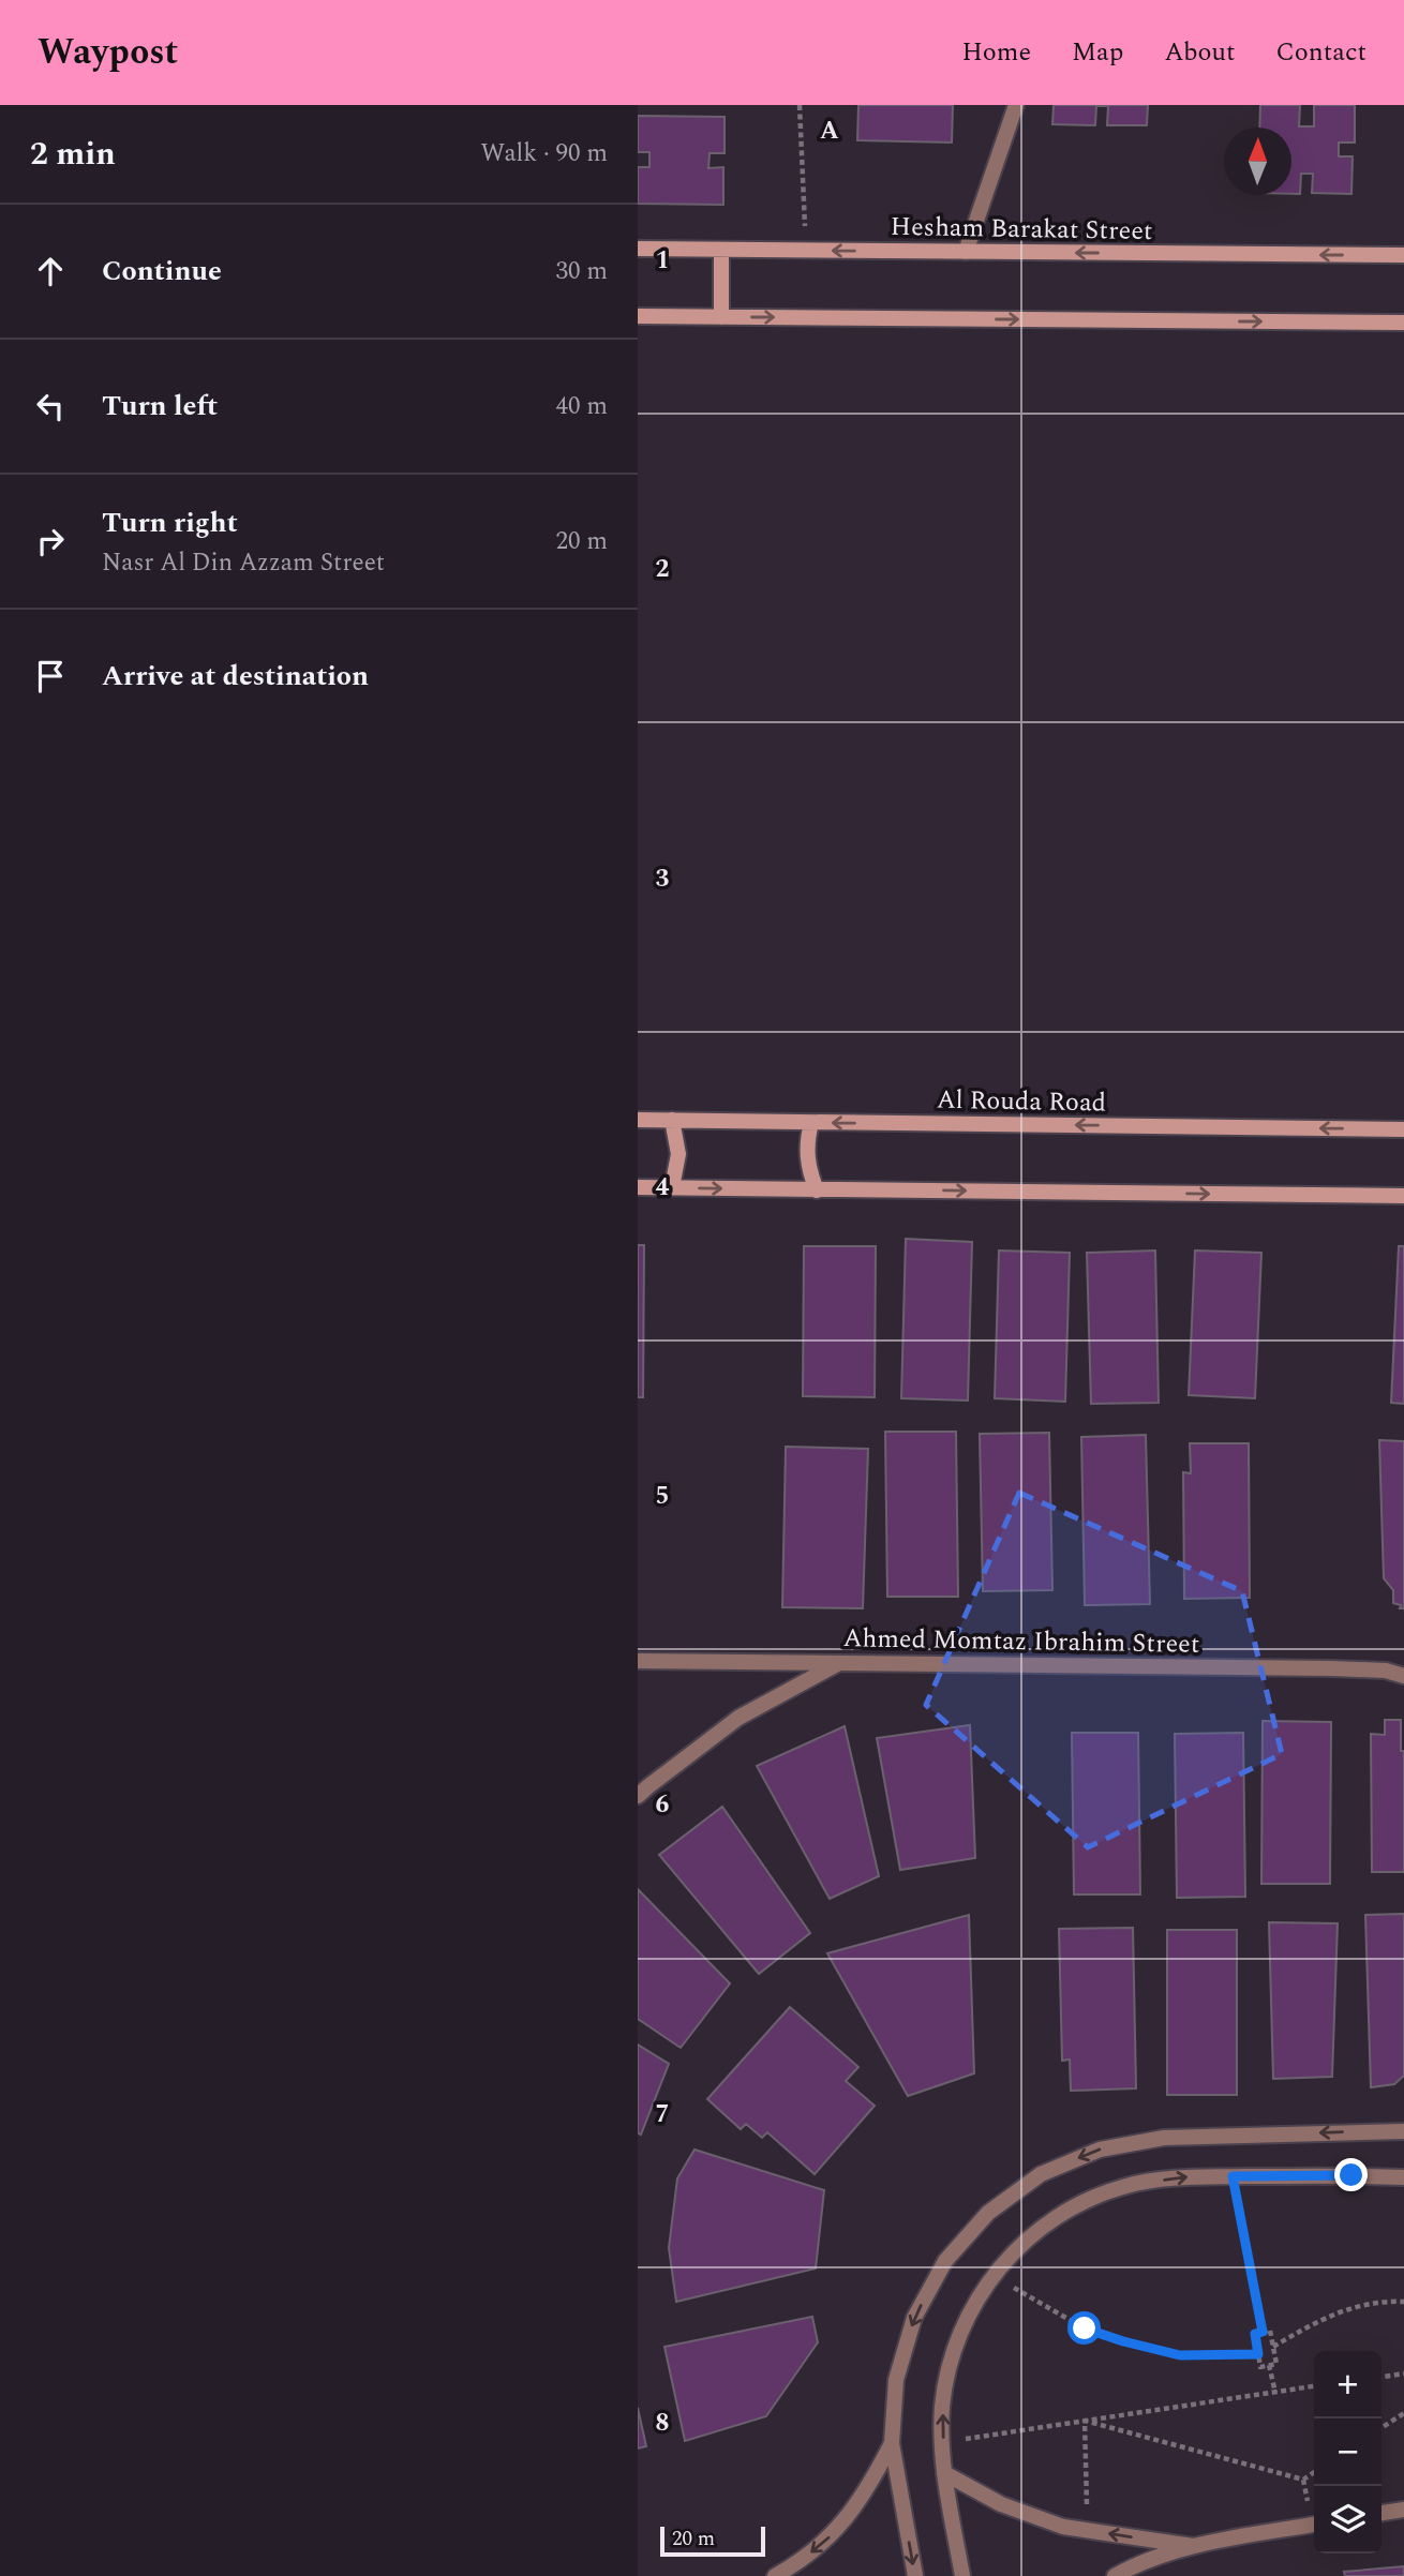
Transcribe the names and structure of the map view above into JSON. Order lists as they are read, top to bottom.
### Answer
{
  "streets": {
    "street": ["Hesham Barakat Street", "Al Rouda Road", "Ahmed Momtaz Ibrahim Street"]
  },
  "scale_bar": "20 m",
  "north": "top",
  "page": {
    "header": "Waypost",
    "nav": [
      "Home",
      "Map",
      "About",
      "Contact"
    ],
    "heading": ["2 min", "Walk · 90 m"],
    "list": [
      ["Continue", "30 m"],
      ["Turn left", "40 m"],
      ["Turn right", "Nasr Al Din Azzam Street", "20 m"],
      "Arrive at destination"
    ],
    "map_buttons": ["+", "−"],
    "scale": "20 m"
  },
  "grid": {
    "columns": ["A"],
    "rows": [
      "1",
      "2",
      "3",
      "4",
      "5",
      "6",
      "7",
      "8"
    ]
  }
}
